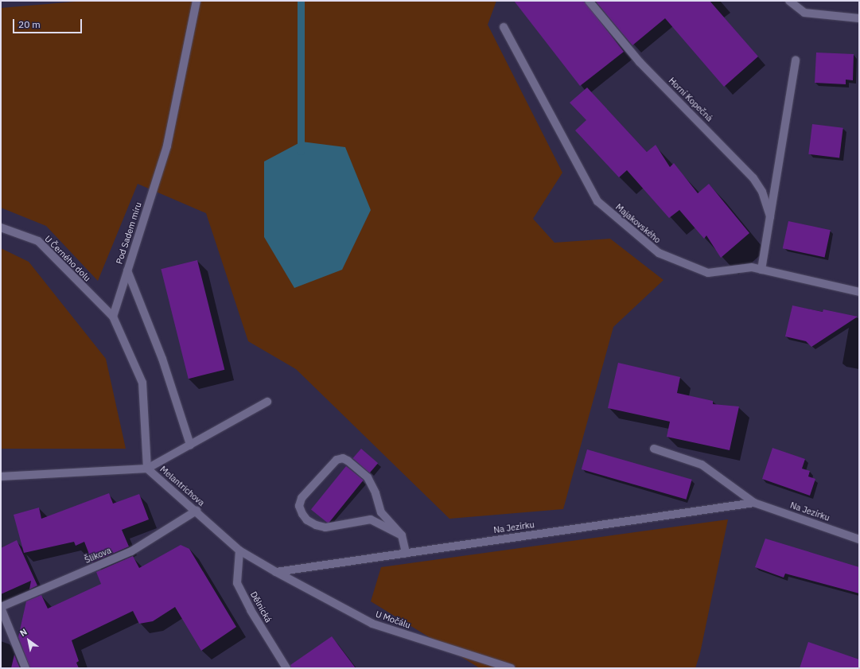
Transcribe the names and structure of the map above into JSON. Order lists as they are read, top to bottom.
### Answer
{
  "streets": {
    "street": [
      "Horní Kopečná",
      "Majakovského",
      "Pod Sadem míru",
      "U Černého dolu",
      "Melantrichova",
      "Na Jezírku",
      "Šlikova",
      "Dělnická",
      "U Močálu"
    ]
  },
  "crossings": [
    ["Horní Kopečná", "Majakovského"],
    ["Pod Sadem míru", "U Černého dolu"],
    ["Melantrichova", "Na Jezírku"],
    ["Melantrichova", "Šlikova"],
    ["Melantrichova", "Dělnická"],
    ["Melantrichova", "U Močálu"],
    ["Na Jezírku", "U Močálu"]
  ],
  "scale_bar": "20 m",
  "north": "top left"
}
